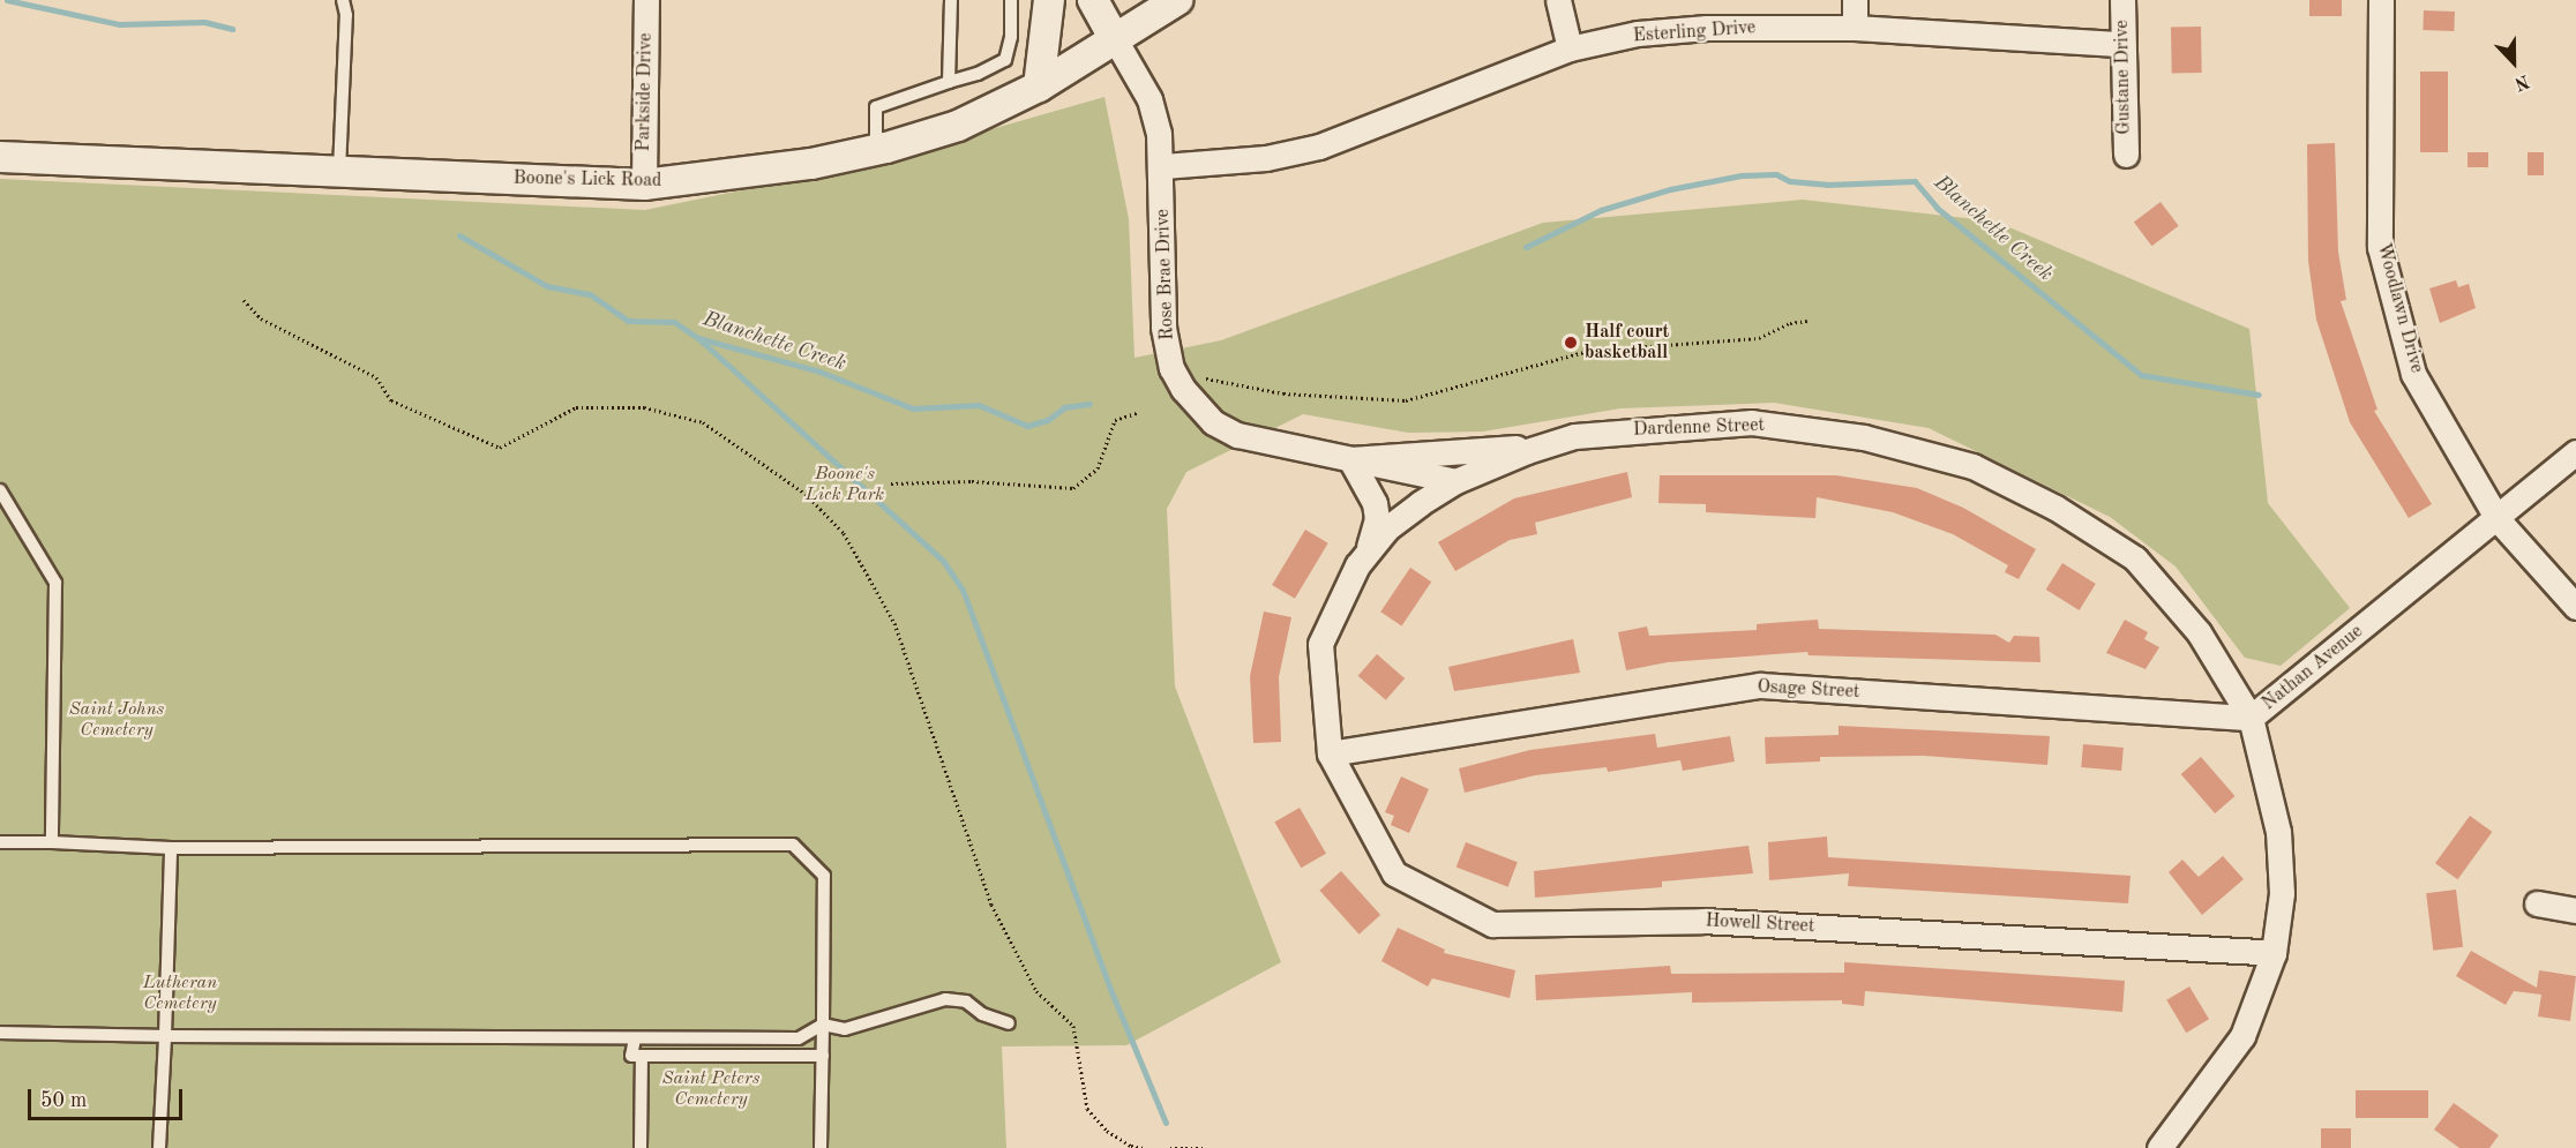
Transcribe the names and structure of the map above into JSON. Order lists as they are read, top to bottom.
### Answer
{
  "streets": {
    "street": [
      "Esterling Drive",
      "Gustane Drive",
      "Parkside Drive",
      "Boone's Lick Road",
      "Rose Brae Drive",
      "Woodlawn Drive",
      "Dardenne Street",
      "Nathan Avenue",
      "Osage Street",
      "Howell Street"
    ]
  },
  "crossings": [
    ["Esterling Drive", "Gustane Drive"],
    ["Esterling Drive", "Rose Brae Drive"],
    ["Parkside Drive", "Boone's Lick Road"],
    ["Boone's Lick Road", "Rose Brae Drive"],
    ["Rose Brae Drive", "Dardenne Street"],
    ["Woodlawn Drive", "Nathan Avenue"],
    ["Dardenne Street", "Nathan Avenue"],
    ["Dardenne Street", "Osage Street"],
    ["Dardenne Street", "Howell Street"],
    ["Nathan Avenue", "Osage Street"],
    ["Nathan Avenue", "Howell Street"],
    ["Osage Street", "Howell Street"]
  ],
  "water": ["Blanchette Creek"],
  "parks": [
    "Boone's Lick Park",
    "Saint Johns Cemetery",
    "Lutheran Cemetery",
    "Saint Peters Cemetery"
  ],
  "places": ["Half court basketball"],
  "scale_bar": "50 m",
  "north": "bottom"
}
